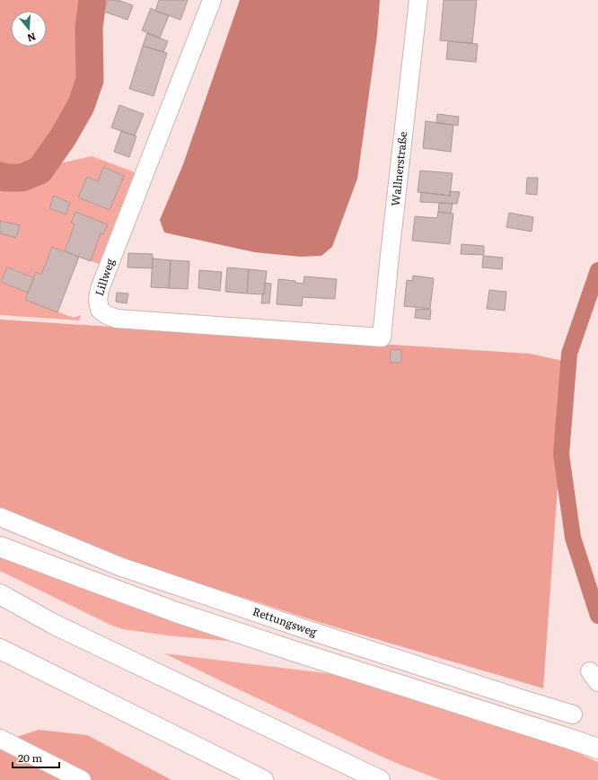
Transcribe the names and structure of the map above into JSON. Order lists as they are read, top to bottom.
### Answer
{
  "streets": {
    "street": ["Wallnerstraße", "Lillweg", "Rettungsweg"]
  },
  "crossings": [
    ["Wallnerstraße", "Lillweg"]
  ],
  "scale_bar": "20 m",
  "north": "bottom"
}
